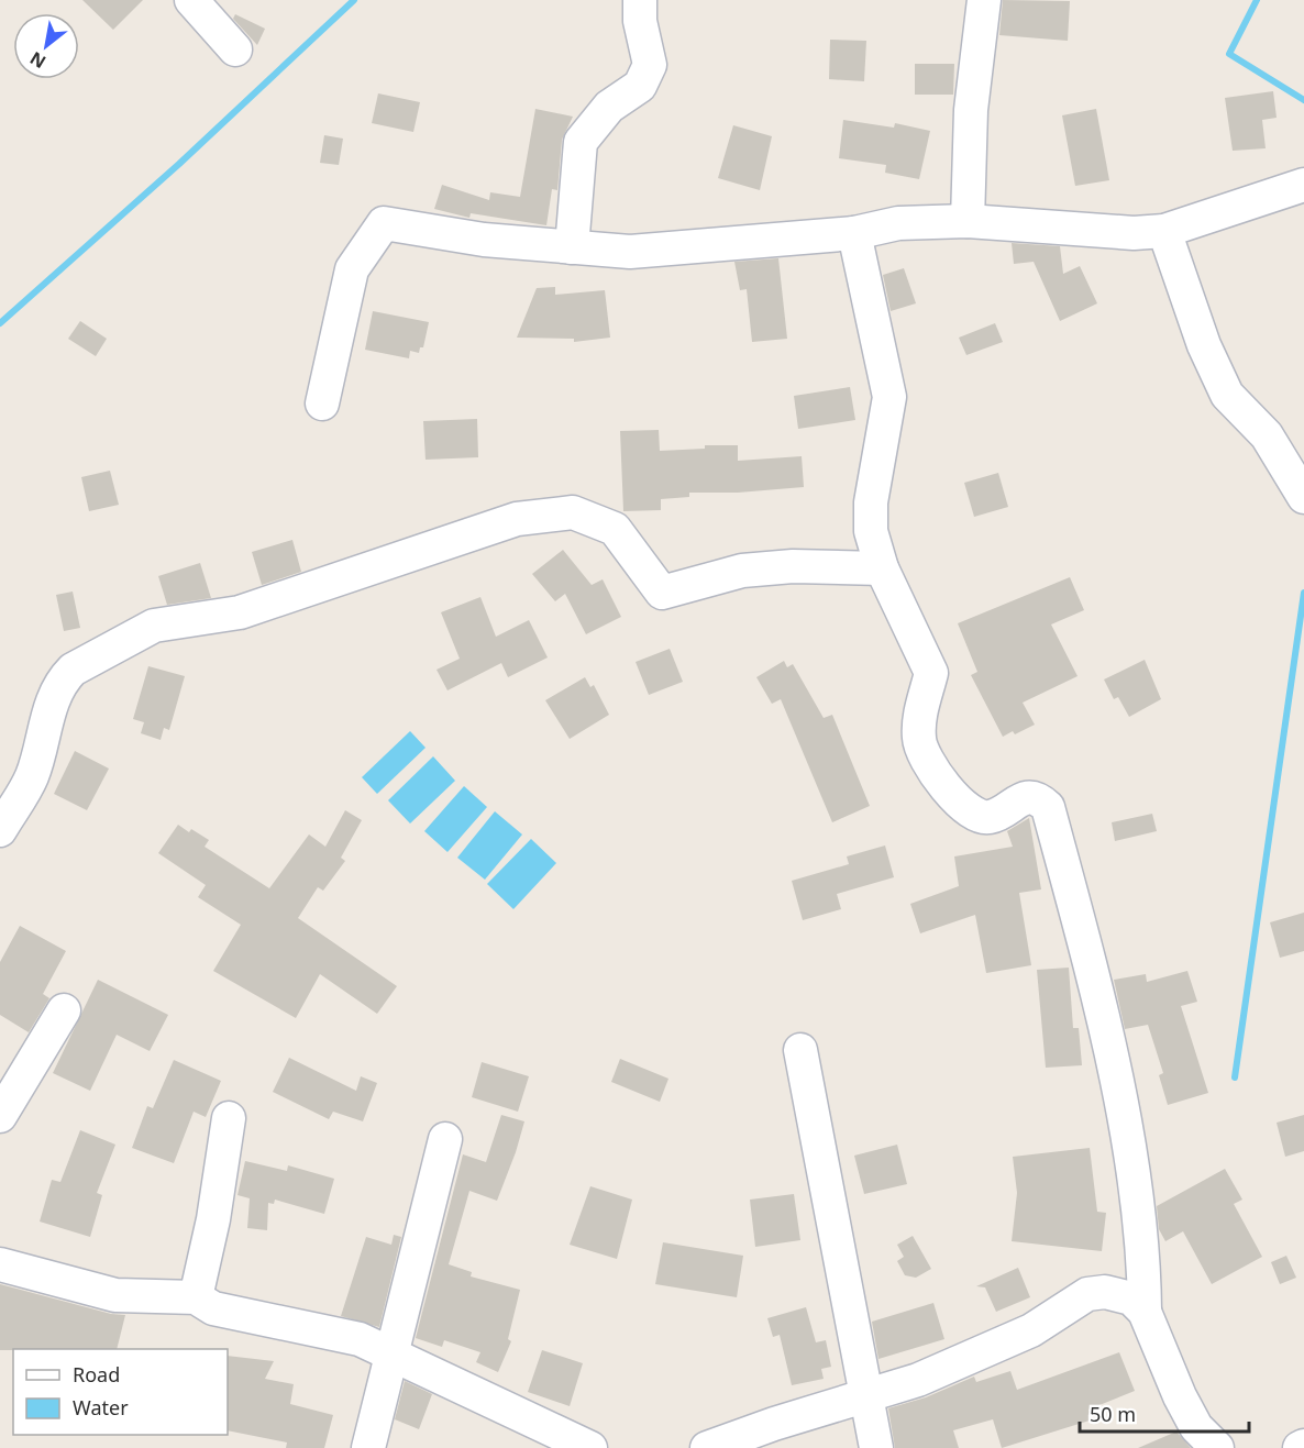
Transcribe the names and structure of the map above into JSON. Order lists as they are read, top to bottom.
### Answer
{
  "legend": ["Road", "Water"],
  "scale_bar": "50 m",
  "north": "bottom left"
}
